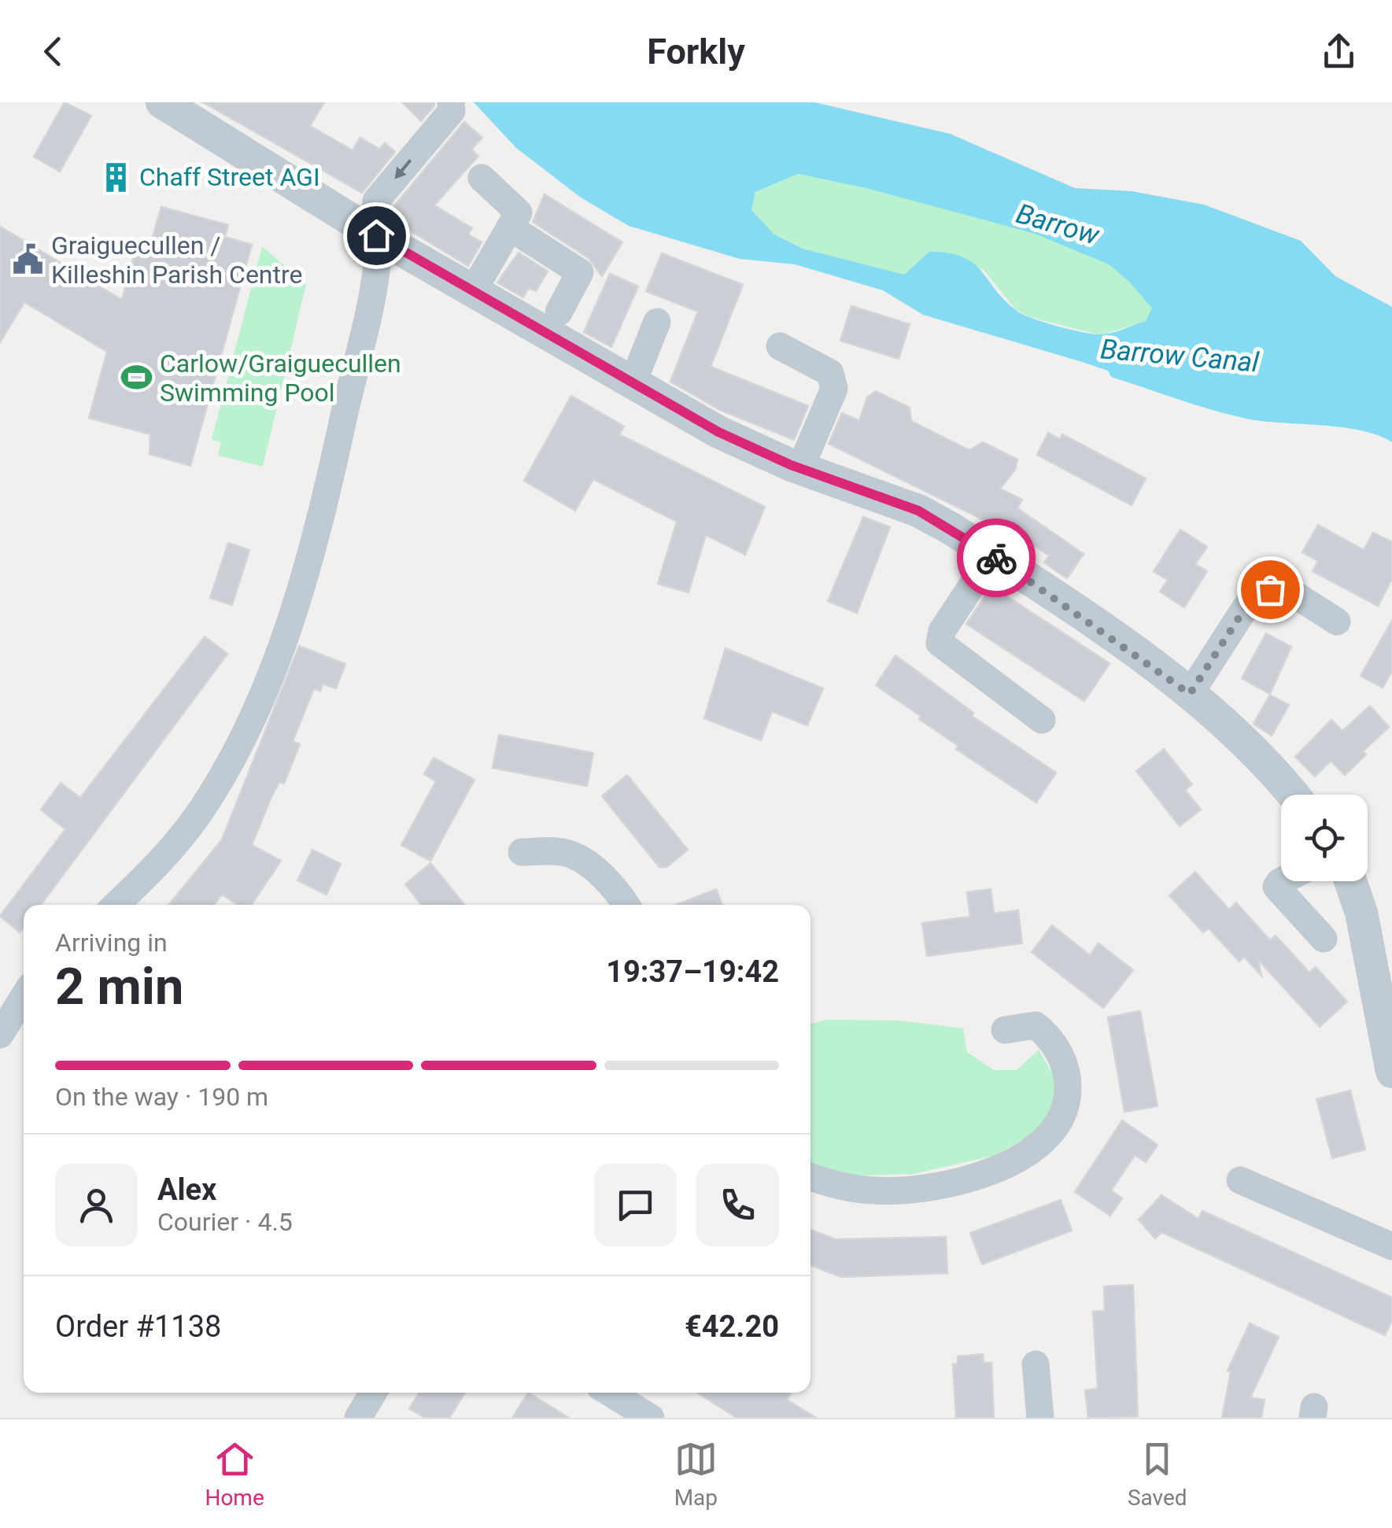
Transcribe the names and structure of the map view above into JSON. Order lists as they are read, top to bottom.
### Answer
{
  "water": ["Barrow", "Barrow Canal"],
  "places": {
    "building": ["Chaff Street AGI"],
    "public building": ["Graiguecullen / Killeshin Parish Centre"],
    "sports": ["Carlow/Graiguecullen Swimming Pool"]
  },
  "page": {
    "header": "Forkly",
    "heading": ["2 min", "Arriving in", "19:37–19:42"],
    "panel": [
      "Alex",
      "Courier · 4.5",
      "Order #1138",
      "€42.20"
    ],
    "bar": "On the way · 190 m",
    "tabs": ["Home", "Map", "Saved"]
  }
}
